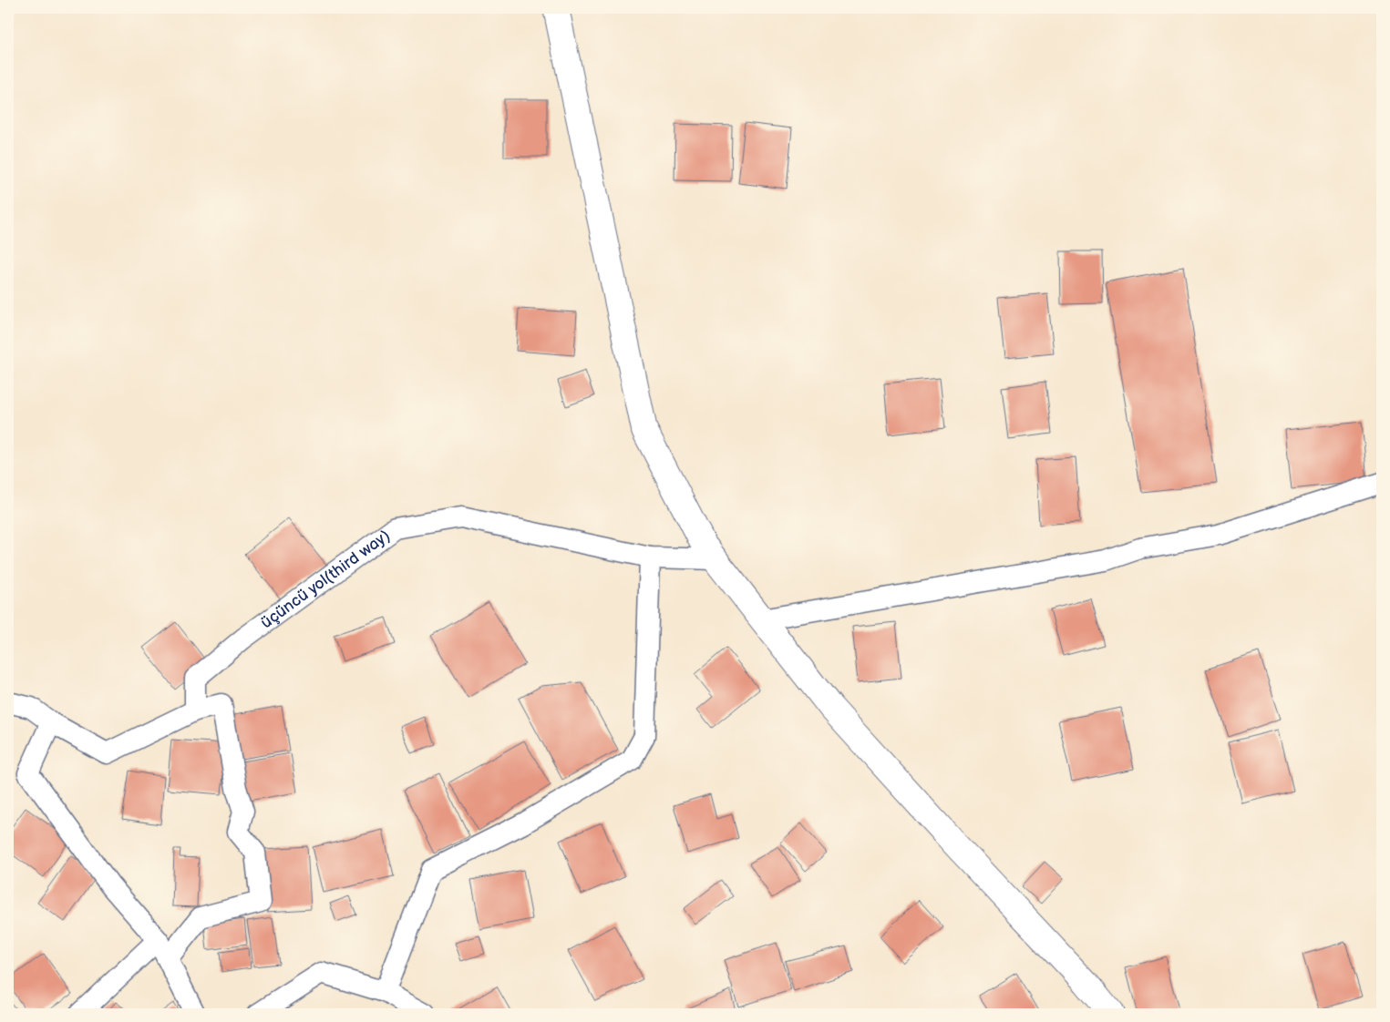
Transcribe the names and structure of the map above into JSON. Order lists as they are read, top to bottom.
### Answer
{
  "streets": {
    "street": ["üçüncü yol(third way)"]
  }
}
